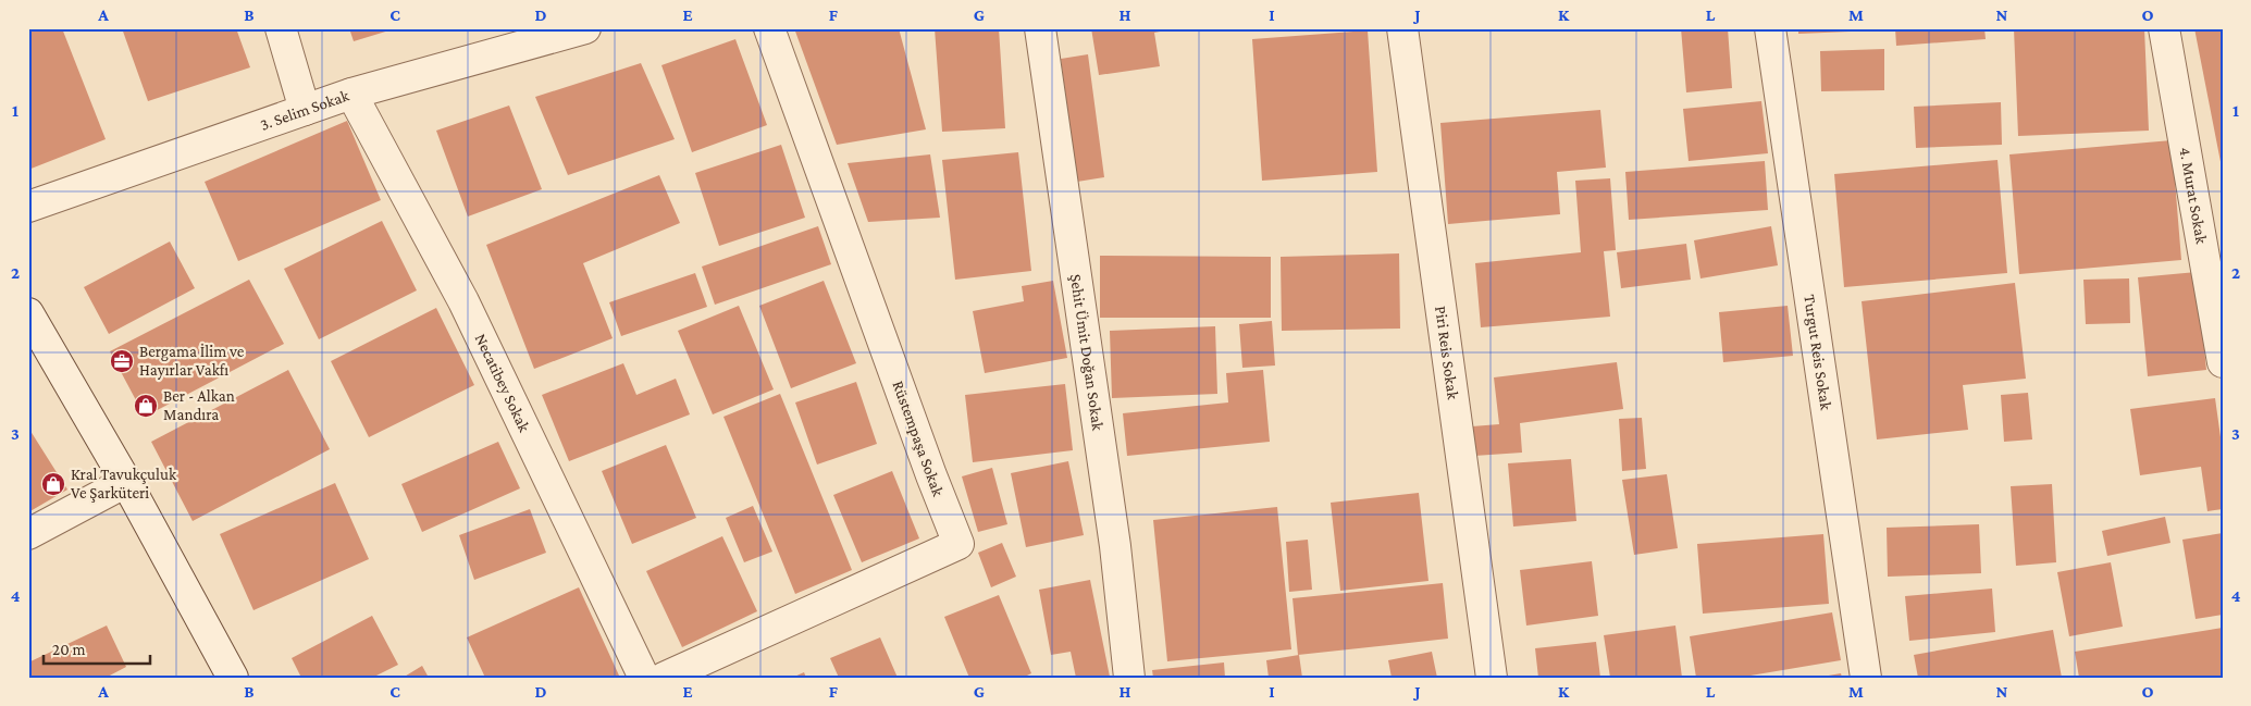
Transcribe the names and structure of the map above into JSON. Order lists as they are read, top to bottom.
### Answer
{
  "streets": {
    "street": [
      "3. Selim Sokak",
      "4. Murat Sokak",
      "Şehit Ümit Doğan Sokak",
      "Piri Reis Sokak",
      "Turgut Reis Sokak",
      "Necatibey Sokak",
      "Rüstempaşa Sokak"
    ]
  },
  "crossings": [
    ["3. Selim Sokak", "Necatibey Sokak"]
  ],
  "places": {
    "office": ["Bergama İlim ve Hayırlar Vakfı"],
    "shop": ["Ber - Alkan Mandıra", "Kral Tavukçuluk Ve Şarküteri"]
  },
  "scale_bar": "20 m",
  "grid": {
    "columns": [
      "A",
      "B",
      "C",
      "D",
      "E",
      "F",
      "G",
      "H",
      "I",
      "J",
      "K",
      "L",
      "M",
      "N",
      "O"
    ],
    "rows": [
      "1",
      "2",
      "3",
      "4"
    ]
  }
}
